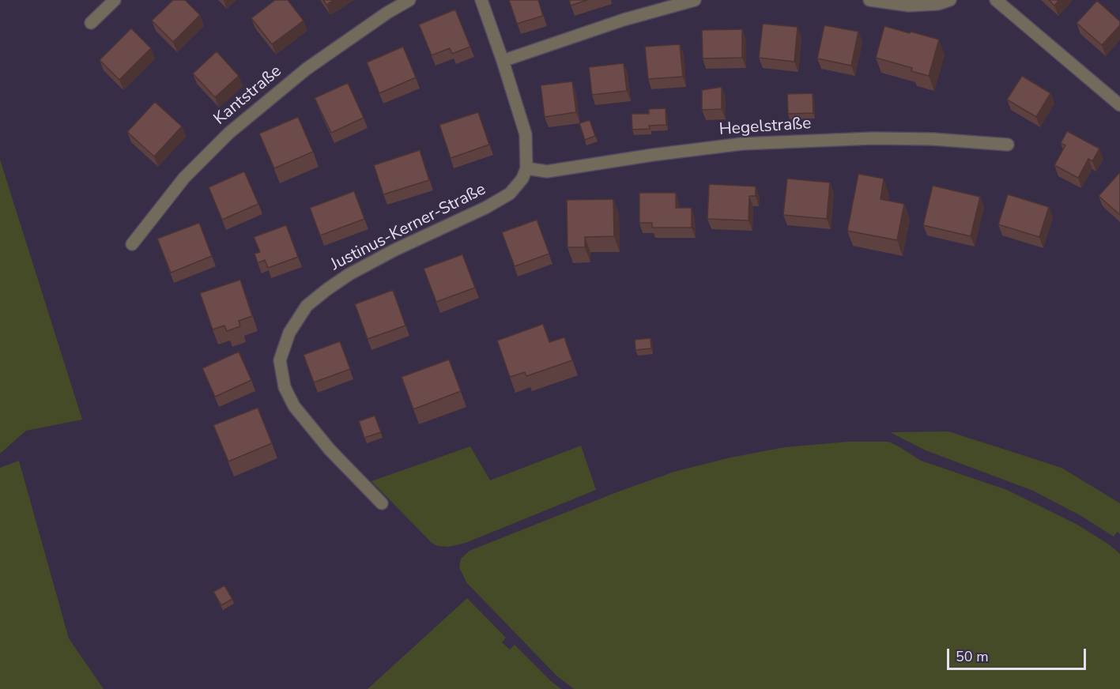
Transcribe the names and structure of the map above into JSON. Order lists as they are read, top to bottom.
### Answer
{
  "streets": {
    "street": ["Kantstraße", "Hegelstraße", "Justinus-Kerner-Straße"]
  },
  "crossings": [
    ["Hegelstraße", "Justinus-Kerner-Straße"]
  ],
  "scale_bar": "50 m"
}
